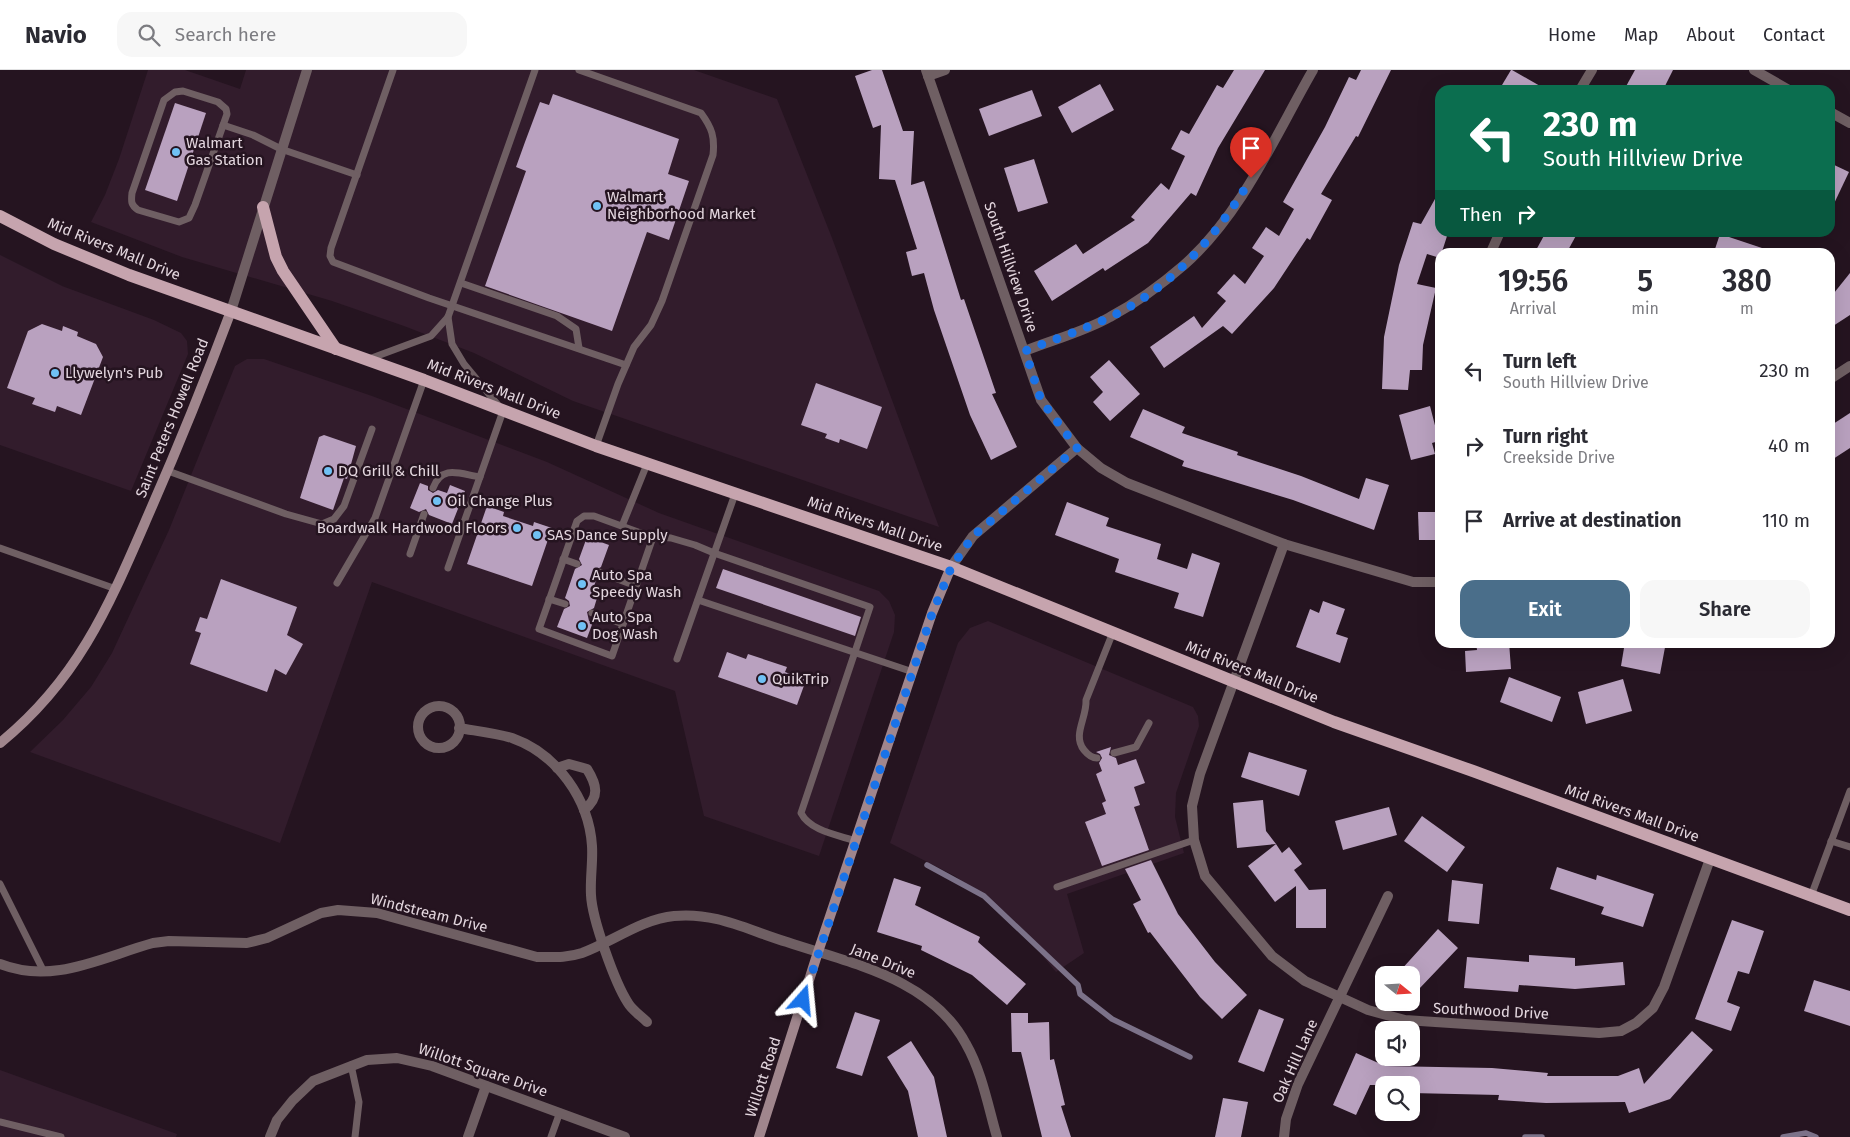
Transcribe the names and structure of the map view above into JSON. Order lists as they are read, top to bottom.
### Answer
{
  "streets": {
    "main road": ["Mid Rivers Mall Drive", "Saint Peters Howell Road", "Willott Road"],
    "street": [
      "South Hillview Drive",
      "Windstream Drive",
      "Jane Drive",
      "Southwood Drive",
      "Oak Hill Lane",
      "Willott Square Drive"
    ]
  },
  "crossings": [
    ["Mid Rivers Mall Drive", "Saint Peters Howell Road"],
    ["Mid Rivers Mall Drive", "Southwood Drive"],
    ["Mid Rivers Mall Drive", "Willott Road"],
    ["South Hillview Drive", "Southwood Drive"],
    ["South Hillview Drive", "Willott Road"],
    ["Windstream Drive", "Jane Drive"],
    ["Windstream Drive", "Willott Road"],
    ["Jane Drive", "Willott Road"],
    ["Southwood Drive", "Oak Hill Lane"]
  ],
  "places": [
    "Walmart Gas Station",
    "Walmart Neighborhood Market",
    "Llywelyn's Pub",
    "DQ Grill & Chill",
    "Oil Change Plus",
    "Boardwalk Hardwood Floors",
    "SAS Dance Supply",
    "Auto Spa Speedy Wash",
    "Auto Spa Dog Wash",
    "QuikTrip"
  ],
  "north": "right",
  "page": {
    "header": "Navio",
    "search": "Search here",
    "nav": [
      "Home",
      "Map",
      "About",
      "Contact"
    ],
    "turn": ["230 m", "South Hillview Drive"],
    "then": "Then",
    "eta": [
      "19:56",
      "Arrival",
      "5",
      "min",
      "380",
      "m"
    ],
    "list": [
      {
        "name": "Turn left",
        "note": "South Hillview Drive",
        "value": "230 m"
      },
      {
        "name": "Turn right",
        "note": "Creekside Drive",
        "value": "40 m"
      },
      {
        "name": "Arrive at destination",
        "value": "110 m"
      }
    ],
    "buttons": ["Exit", "Share"]
  }
}
